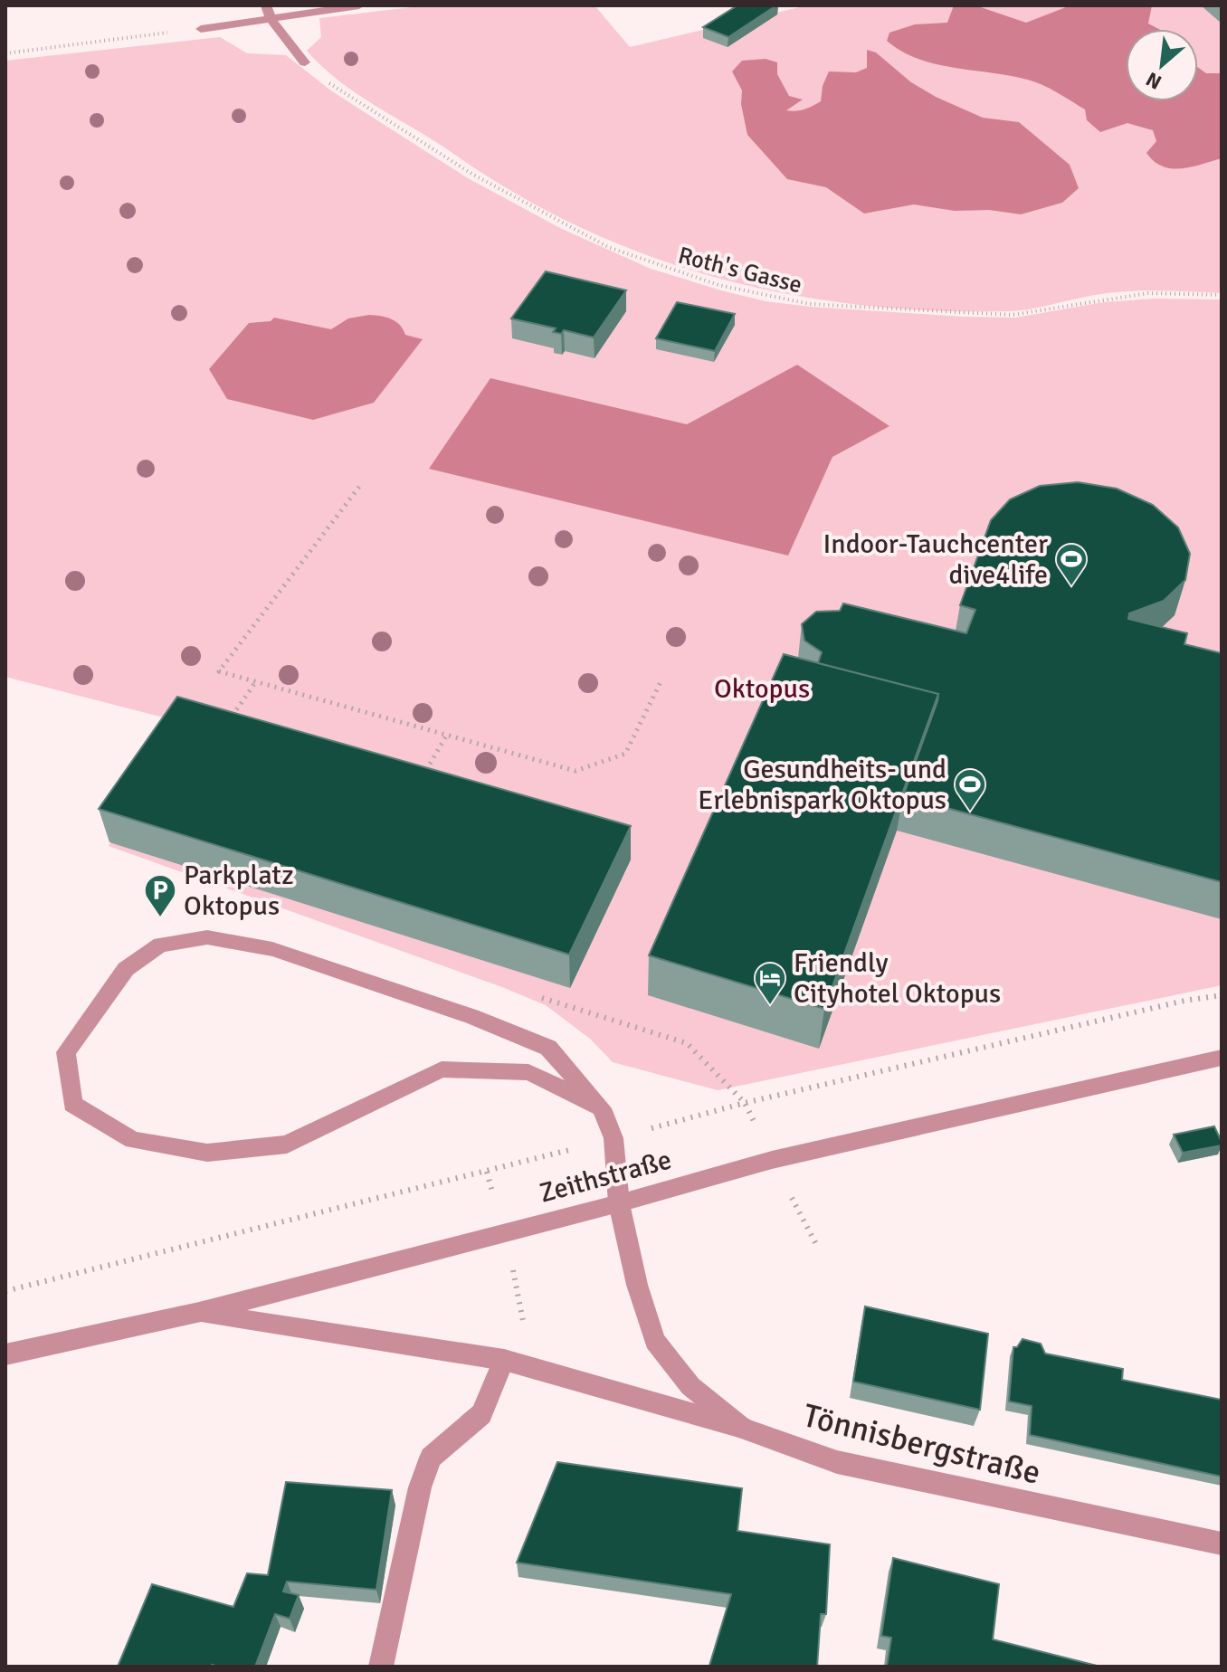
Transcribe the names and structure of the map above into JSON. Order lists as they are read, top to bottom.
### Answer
{
  "streets": {
    "street": ["Zeithstraße", "Tönnisbergstraße"],
    "path": ["Roth's Gasse"]
  },
  "crossings": [
    ["Zeithstraße", "Tönnisbergstraße"]
  ],
  "parks": ["Oktopus"],
  "places": {
    "sports": ["Indoor-Tauchcenter dive4life", "Gesundheits- und Erlebnispark Oktopus"],
    "parking": ["Parkplatz Oktopus"],
    "hotel": ["Friendly Cityhotel Oktopus"]
  },
  "north": "bottom left"
}
